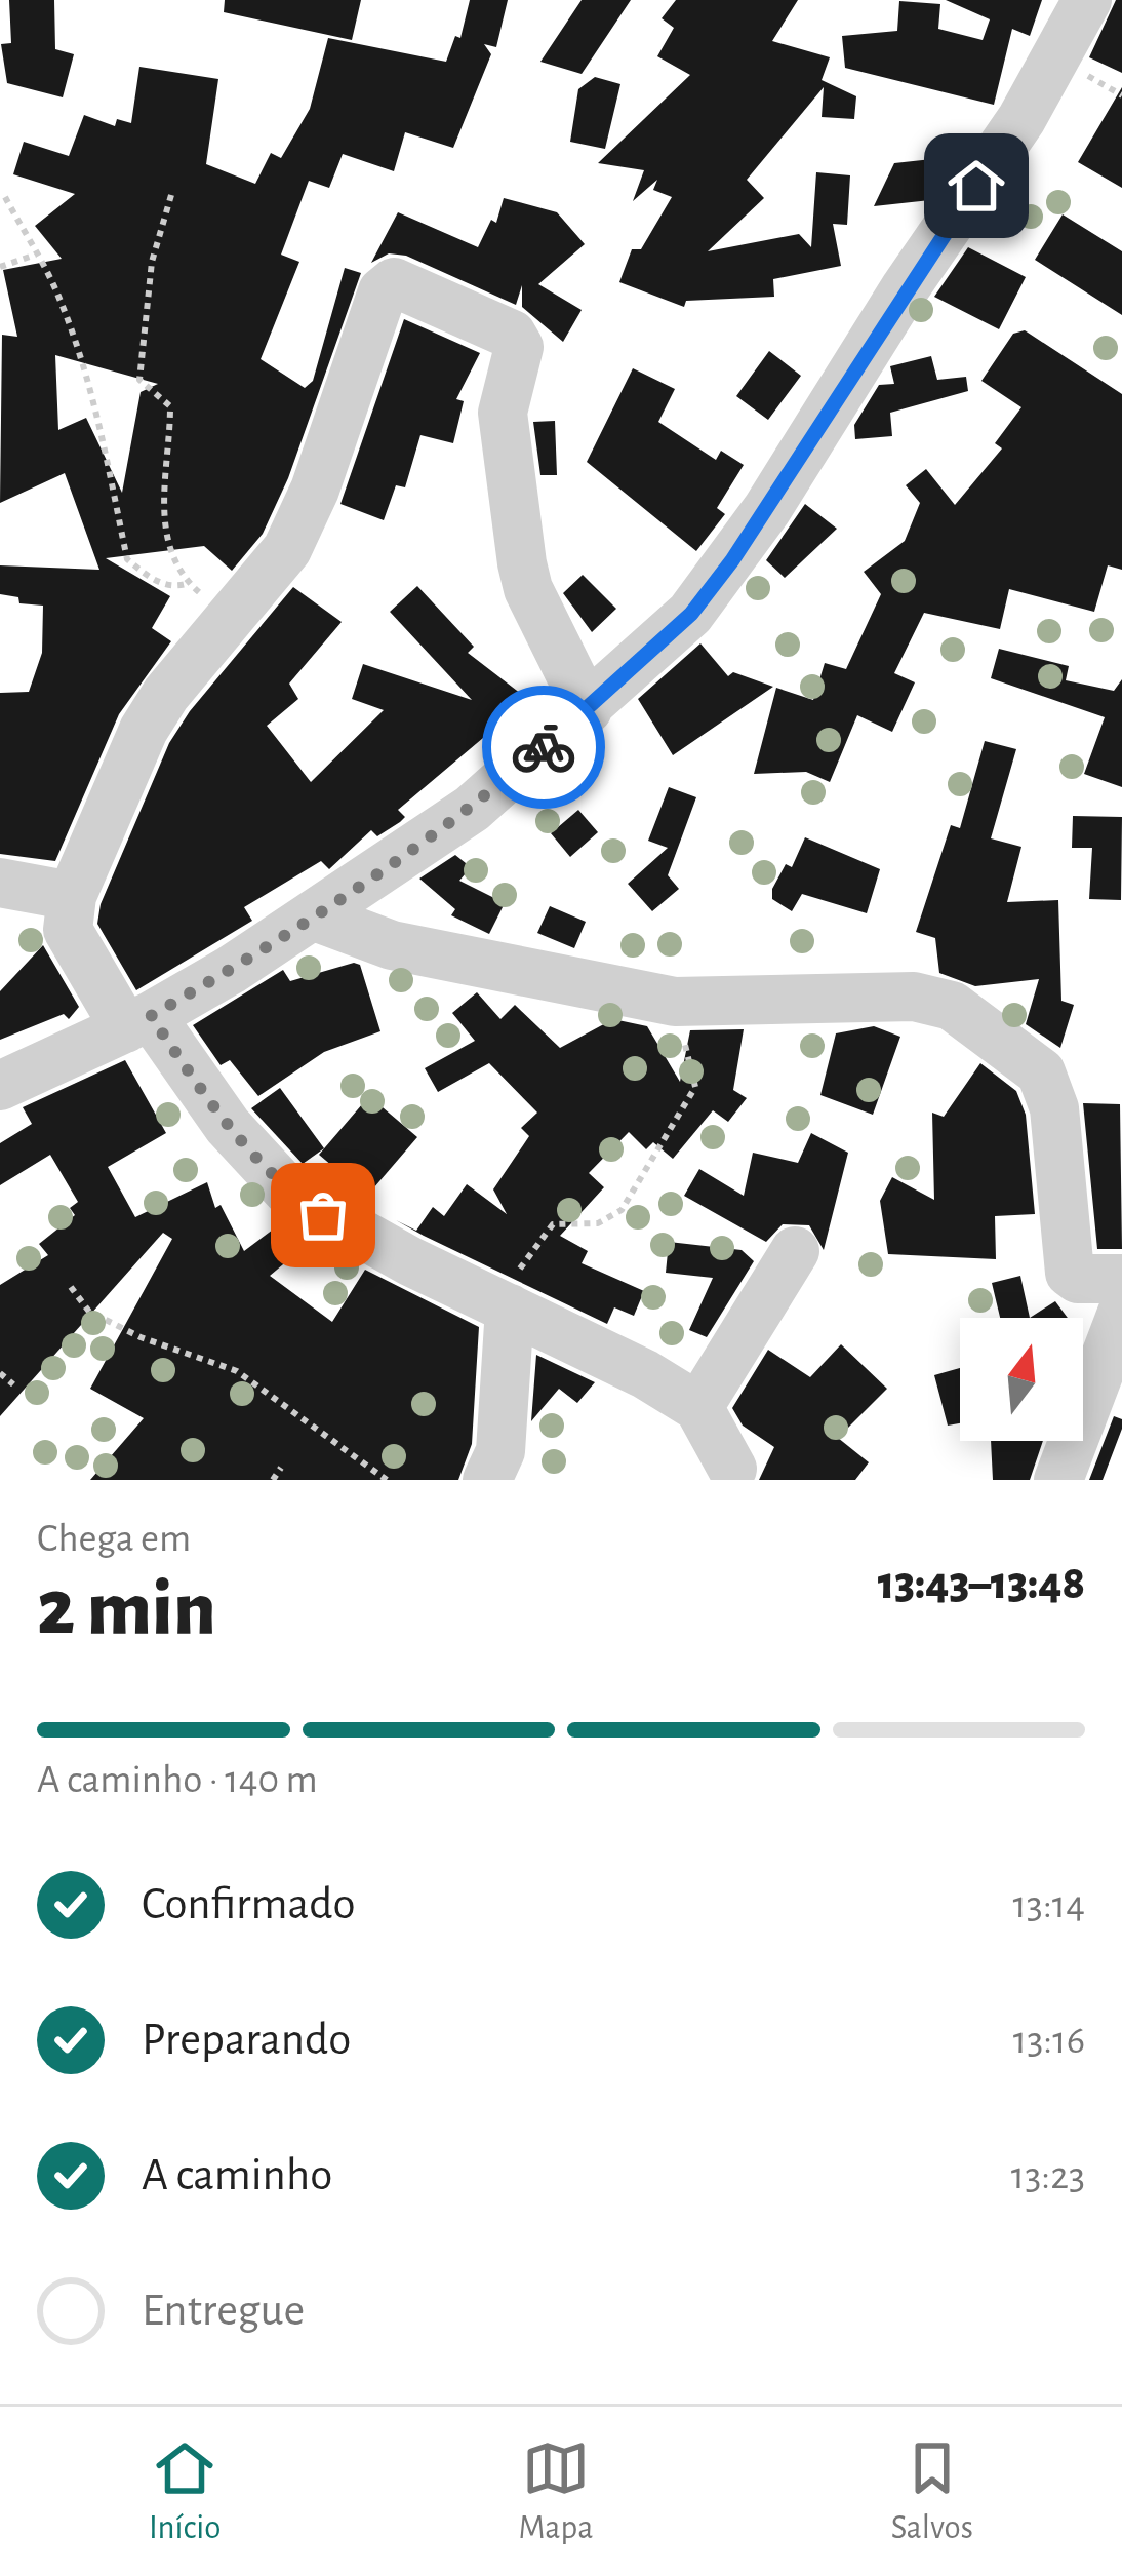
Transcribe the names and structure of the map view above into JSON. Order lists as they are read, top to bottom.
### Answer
{
  "north": "top",
  "page": {
    "heading": ["2 min", "Chega em", "13:43–13:48"],
    "bar": "A caminho · 140 m",
    "list": [
      ["Confirmado", "13:14"],
      ["Preparando", "13:16"],
      ["A caminho", "13:23"],
      "Entregue"
    ],
    "tabs": ["Início", "Mapa", "Salvos"]
  }
}
